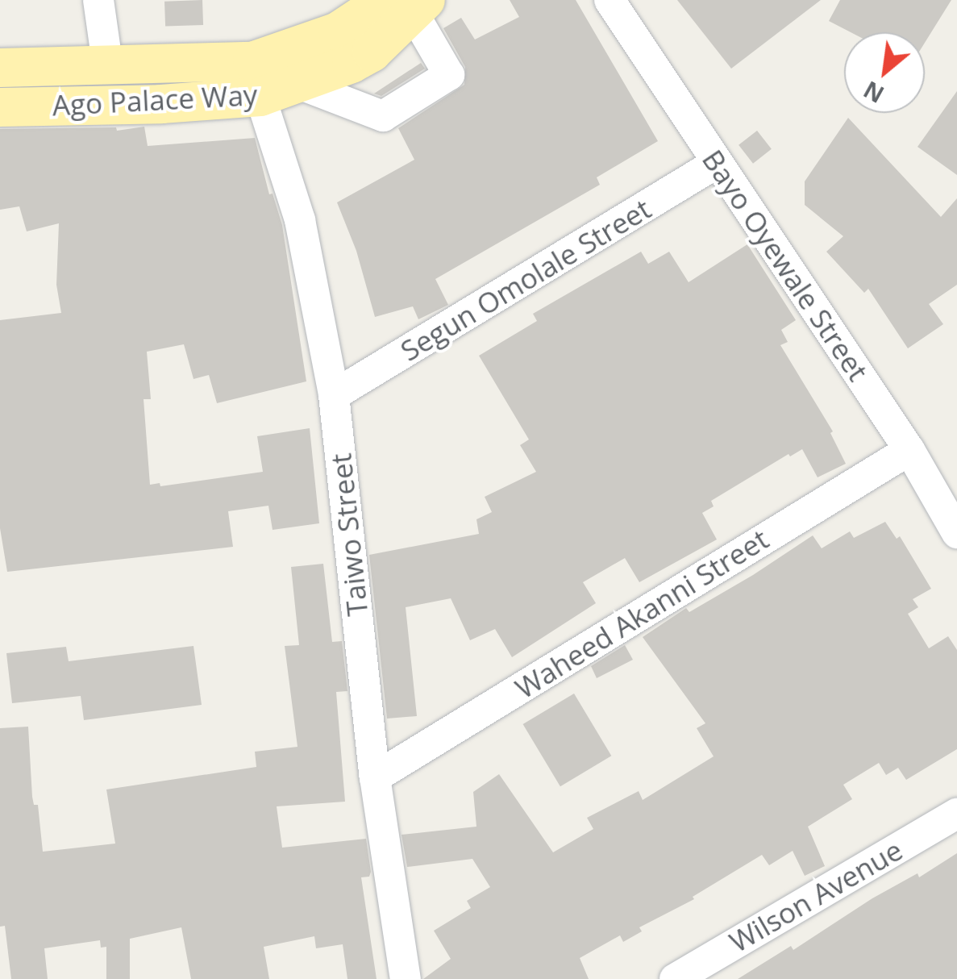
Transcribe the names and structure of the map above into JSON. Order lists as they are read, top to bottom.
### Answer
{
  "streets": {
    "main road": ["Ago Palace Way"],
    "street": [
      "Bayo Oyewale Street",
      "Segun Omolale Street",
      "Taiwo Street",
      "Waheed Akanni Street",
      "Wilson Avenue"
    ]
  },
  "crossings": [
    ["Ago Palace Way", "Taiwo Street"],
    ["Bayo Oyewale Street", "Segun Omolale Street"],
    ["Bayo Oyewale Street", "Waheed Akanni Street"],
    ["Segun Omolale Street", "Taiwo Street"],
    ["Taiwo Street", "Waheed Akanni Street"]
  ],
  "north": "bottom left"
}
